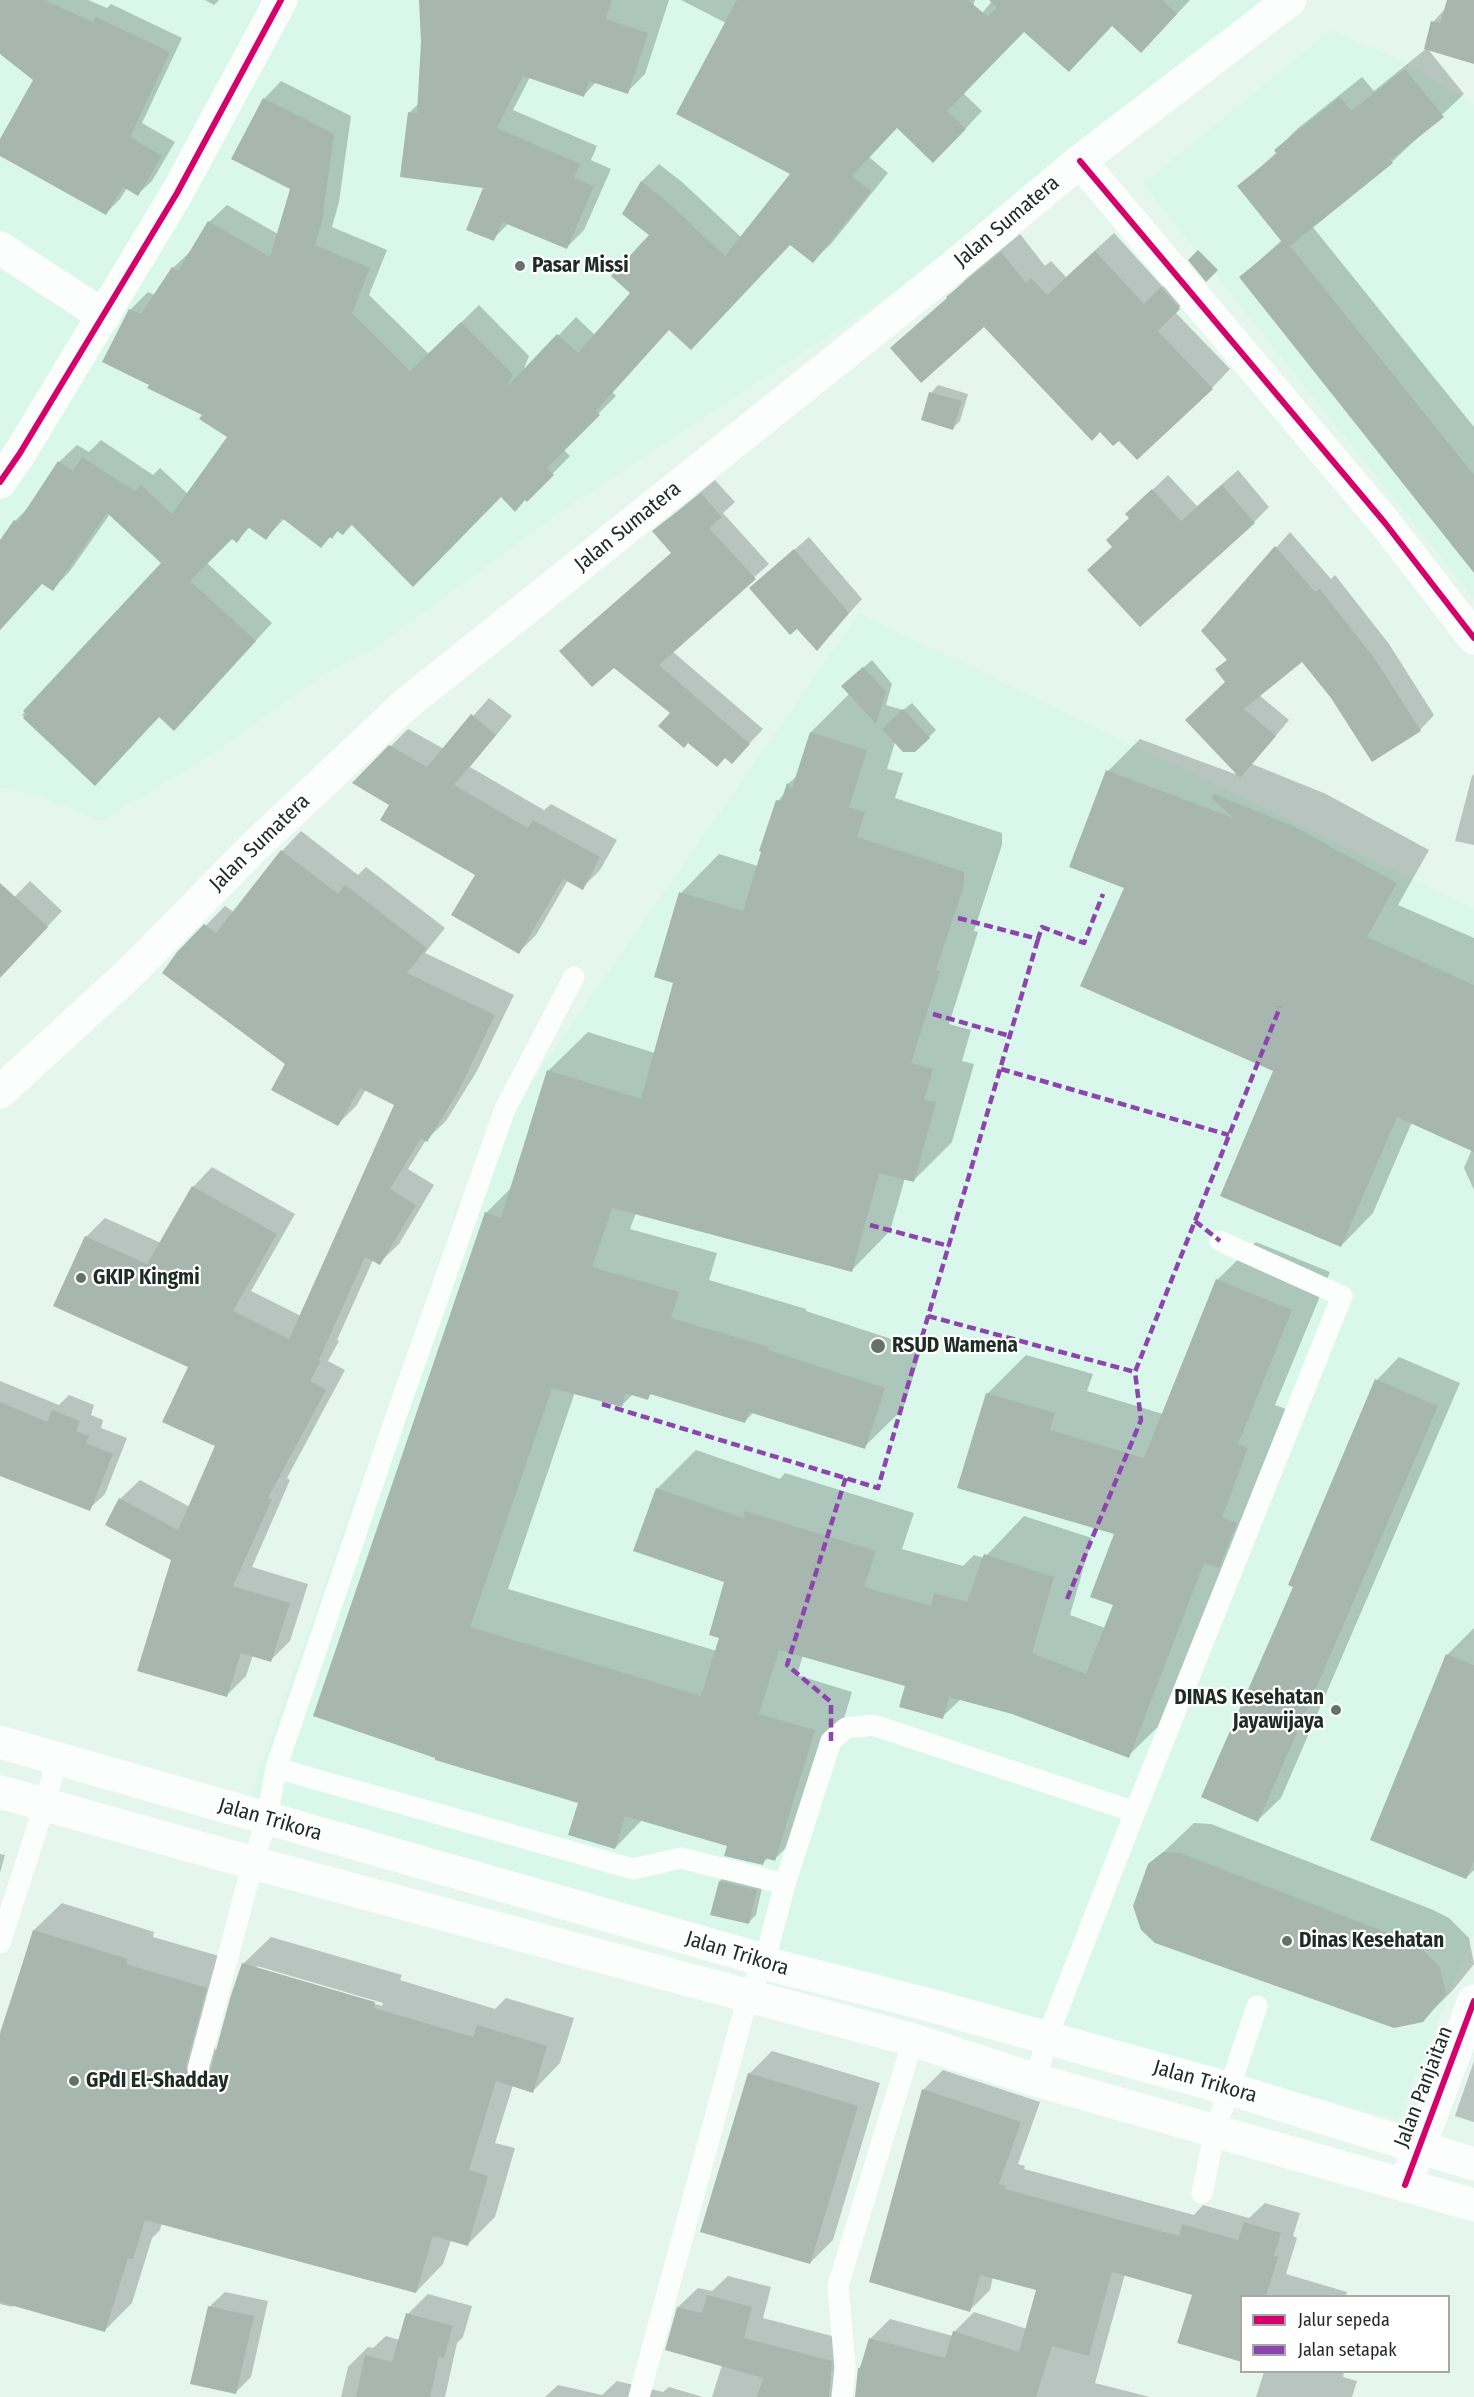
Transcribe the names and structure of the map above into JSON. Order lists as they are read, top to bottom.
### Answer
{
  "streets": {
    "main road": ["Jalan Sumatera", "Jalan Trikora", "Jalan Panjaitan"]
  },
  "crossings": [
    ["Jalan Trikora", "Jalan Panjaitan"]
  ],
  "places": [
    "Pasar Missi",
    "GKIP Kingmi",
    "RSUD Wamena",
    "DINAS Kesehatan Jayawijaya",
    "Dinas Kesehatan",
    "GPdI El-Shadday"
  ],
  "legend": ["Jalur sepeda", "Jalan setapak"]
}
